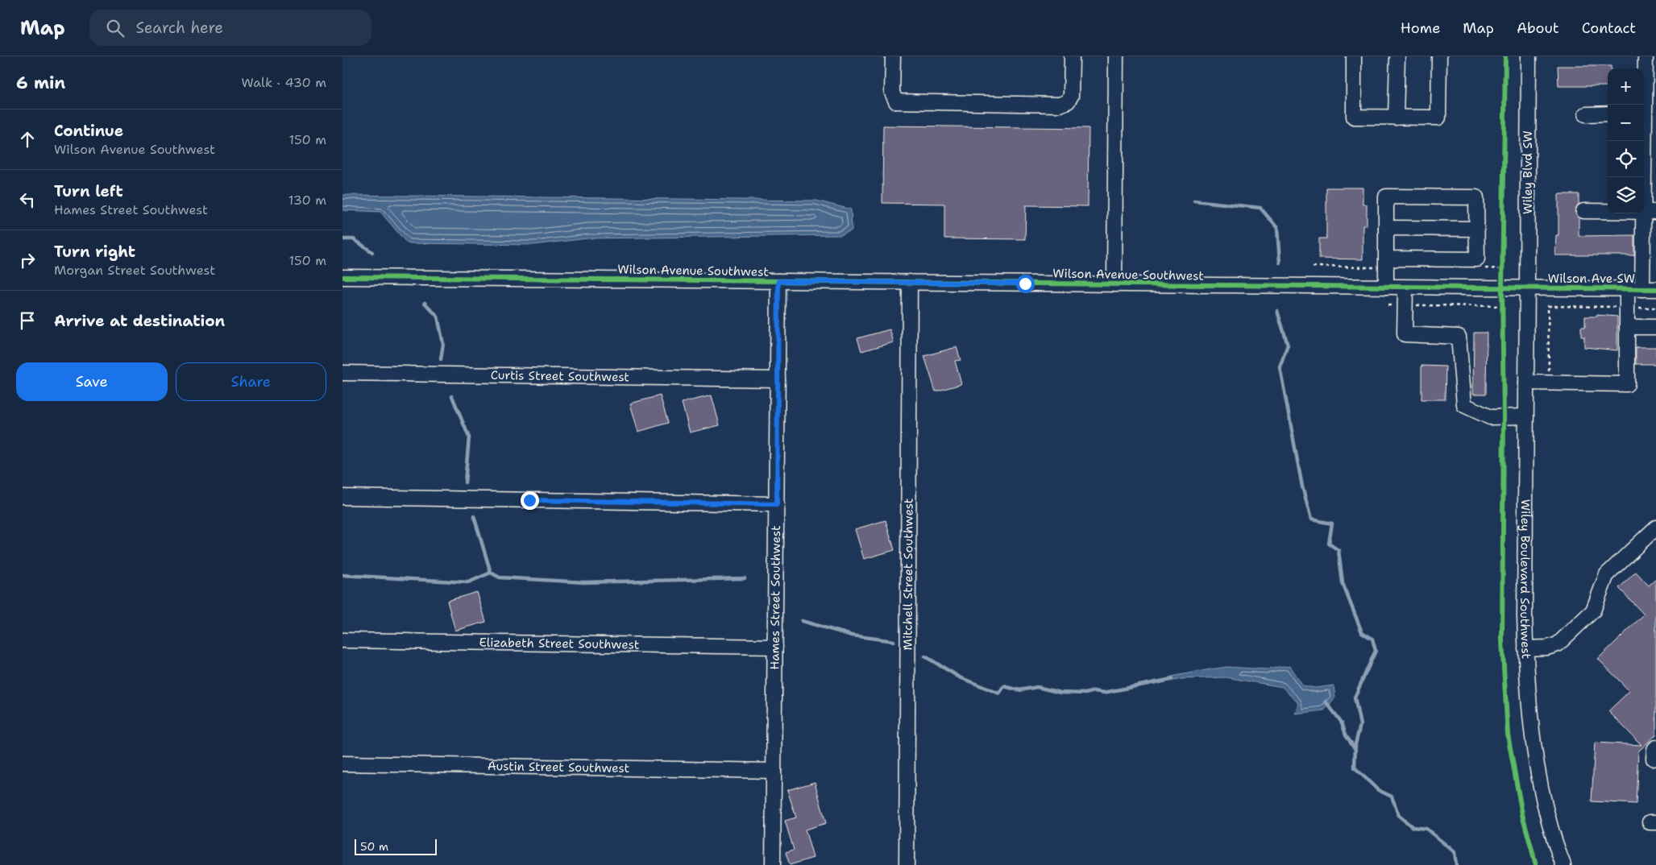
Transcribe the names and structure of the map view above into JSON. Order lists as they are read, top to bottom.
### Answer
{
  "streets": {
    "street": [
      "Wiley Blvd SW",
      "Wilson Avenue Southwest",
      "Wilson Ave SW",
      "Curtis Street Southwest",
      "Mitchell Street Southwest",
      "Wiley Boulevard Southwest",
      "Hames Street Southwest",
      "Elizabeth Street Southwest",
      "Austin Street Southwest"
    ]
  },
  "crossings": [
    ["Wiley Blvd SW", "Wilson Avenue Southwest"],
    ["Wiley Blvd SW", "Wilson Ave SW"],
    ["Wiley Blvd SW", "Wiley Boulevard Southwest"],
    ["Wilson Avenue Southwest", "Wilson Ave SW"],
    ["Wilson Avenue Southwest", "Mitchell Street Southwest"],
    ["Wilson Avenue Southwest", "Wiley Boulevard Southwest"],
    ["Wilson Avenue Southwest", "Hames Street Southwest"],
    ["Wilson Ave SW", "Wiley Boulevard Southwest"],
    ["Curtis Street Southwest", "Hames Street Southwest"],
    ["Hames Street Southwest", "Elizabeth Street Southwest"],
    ["Hames Street Southwest", "Austin Street Southwest"]
  ],
  "scale_bar": "50 m",
  "page": {
    "header": "Map",
    "search": "Search here",
    "nav": [
      "Home",
      "Map",
      "About",
      "Contact"
    ],
    "heading": ["6 min", "Walk · 430 m"],
    "map_buttons": ["+", "−"],
    "list": [
      ["Continue", "Wilson Avenue Southwest", "150 m"],
      ["Turn left", "Hames Street Southwest", "130 m"],
      ["Turn right", "Morgan Street Southwest", "150 m"],
      "Arrive at destination"
    ],
    "buttons": ["Save", "Share"],
    "scale": "50 m"
  }
}
